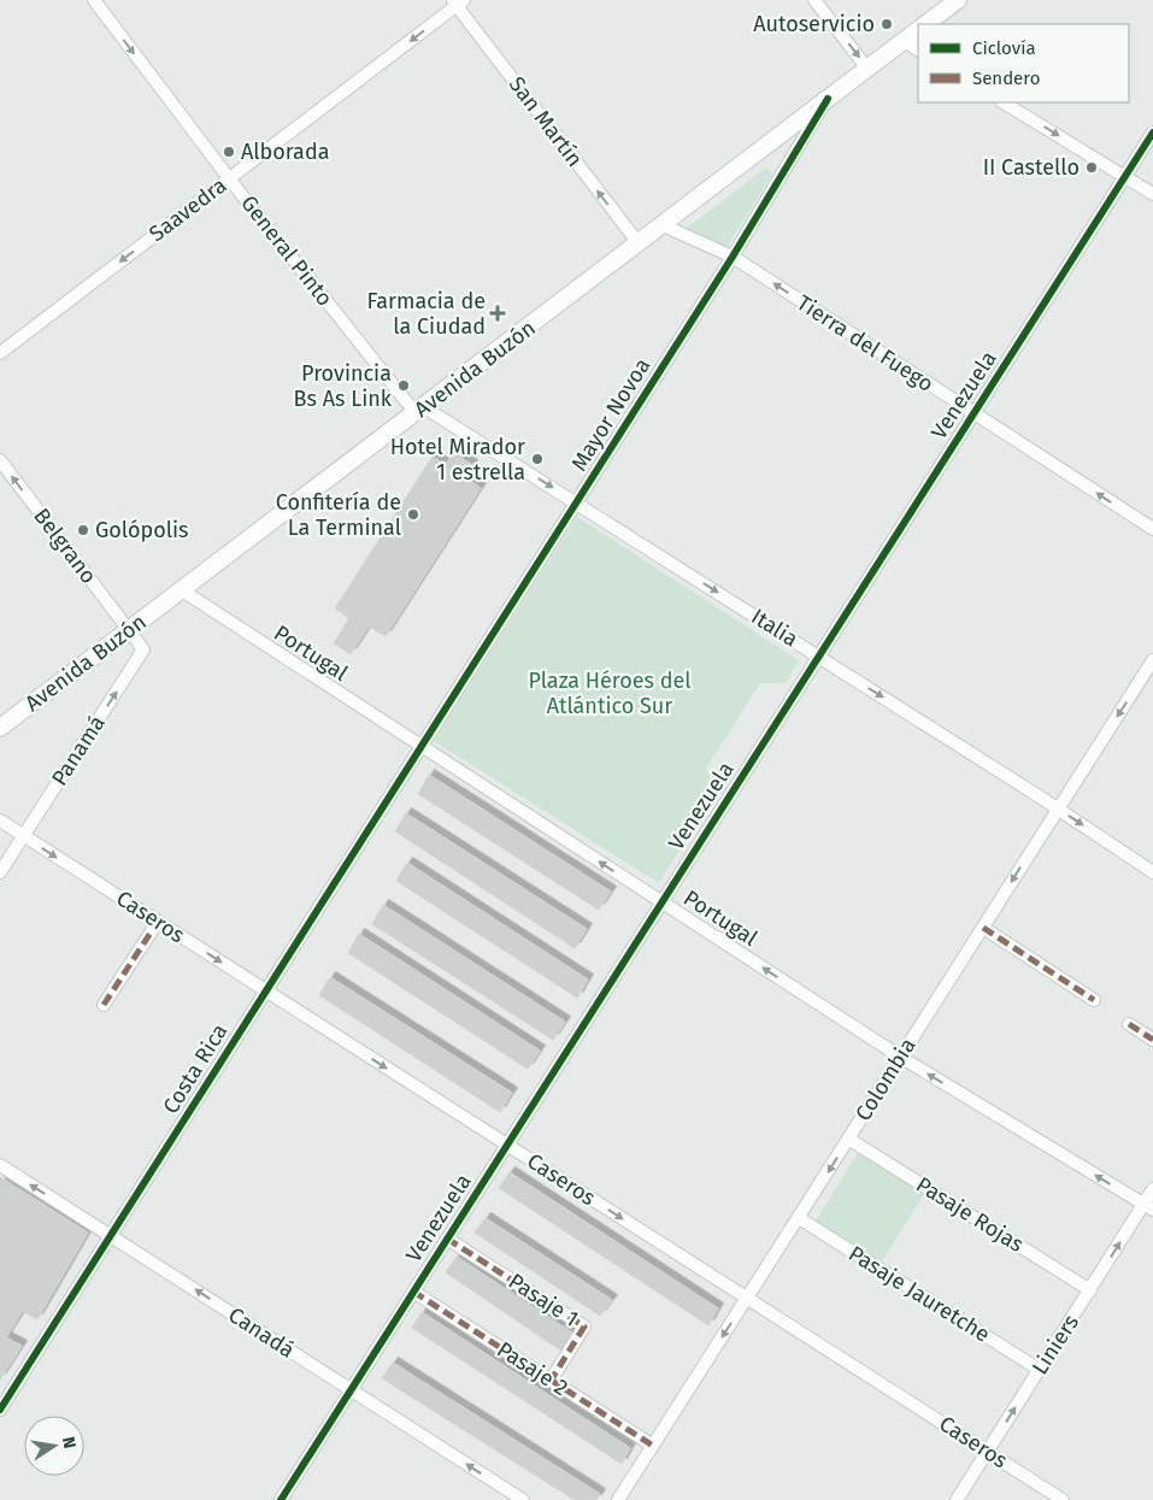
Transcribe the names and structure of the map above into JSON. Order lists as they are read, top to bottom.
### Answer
{
  "streets": {
    "main road": ["Avenida Buzón"],
    "street": [
      "San Martín",
      "Saavedra",
      "General Pinto",
      "Tierra del Fuego",
      "Venezuela",
      "Mayor Novoa",
      "Belgrano",
      "Italia",
      "Portugal",
      "Panamá",
      "Caseros",
      "Costa Rica",
      "Colombia",
      "Pasaje Rojas",
      "Pasaje Jauretche",
      "Pasaje 1",
      "Canadá",
      "Liniers",
      "Pasaje 2"
    ]
  },
  "crossings": [
    ["San Martín", "Saavedra"],
    ["San Martín", "Avenida Buzón"],
    ["Saavedra", "General Pinto"],
    ["General Pinto", "Avenida Buzón"],
    ["General Pinto", "Italia"],
    ["Tierra del Fuego", "Avenida Buzón"],
    ["Tierra del Fuego", "Venezuela"],
    ["Tierra del Fuego", "Mayor Novoa"],
    ["Avenida Buzón", "Mayor Novoa"],
    ["Avenida Buzón", "Belgrano"],
    ["Avenida Buzón", "Italia"],
    ["Avenida Buzón", "Portugal"],
    ["Avenida Buzón", "Panamá"],
    ["Venezuela", "Italia"],
    ["Venezuela", "Portugal"],
    ["Venezuela", "Caseros"],
    ["Venezuela", "Pasaje 1"],
    ["Venezuela", "Canadá"],
    ["Venezuela", "Pasaje 2"],
    ["Mayor Novoa", "Italia"],
    ["Mayor Novoa", "Portugal"],
    ["Mayor Novoa", "Costa Rica"],
    ["Belgrano", "Panamá"],
    ["Italia", "Colombia"],
    ["Portugal", "Costa Rica"],
    ["Portugal", "Colombia"],
    ["Portugal", "Liniers"],
    ["Panamá", "Caseros"],
    ["Caseros", "Costa Rica"],
    ["Caseros", "Colombia"],
    ["Caseros", "Liniers"],
    ["Costa Rica", "Canadá"],
    ["Colombia", "Pasaje Rojas"],
    ["Colombia", "Pasaje Jauretche"],
    ["Colombia", "Pasaje 2"],
    ["Pasaje Rojas", "Liniers"],
    ["Pasaje Jauretche", "Liniers"],
    ["Pasaje 1", "Pasaje 2"]
  ],
  "one_way": [
    "San Martín",
    "Saavedra",
    "General Pinto",
    "Tierra del Fuego",
    "Belgrano",
    "Italia",
    "Portugal",
    "Panamá",
    "Caseros",
    "Colombia",
    "Canadá",
    "Liniers"
  ],
  "parks": ["Plaza Héroes del Atlántico Sur"],
  "places": {
    "other": [
      "Autoservicio",
      "Alborada",
      "II Castello",
      "Provincia Bs As Link",
      "Hotel Mirador 1 estrella",
      "Confitería de La Terminal",
      "Golópolis"
    ],
    "health": ["Farmacia de la Ciudad"]
  },
  "legend": ["Ciclovía", "Sendero"],
  "north": "right"
}
